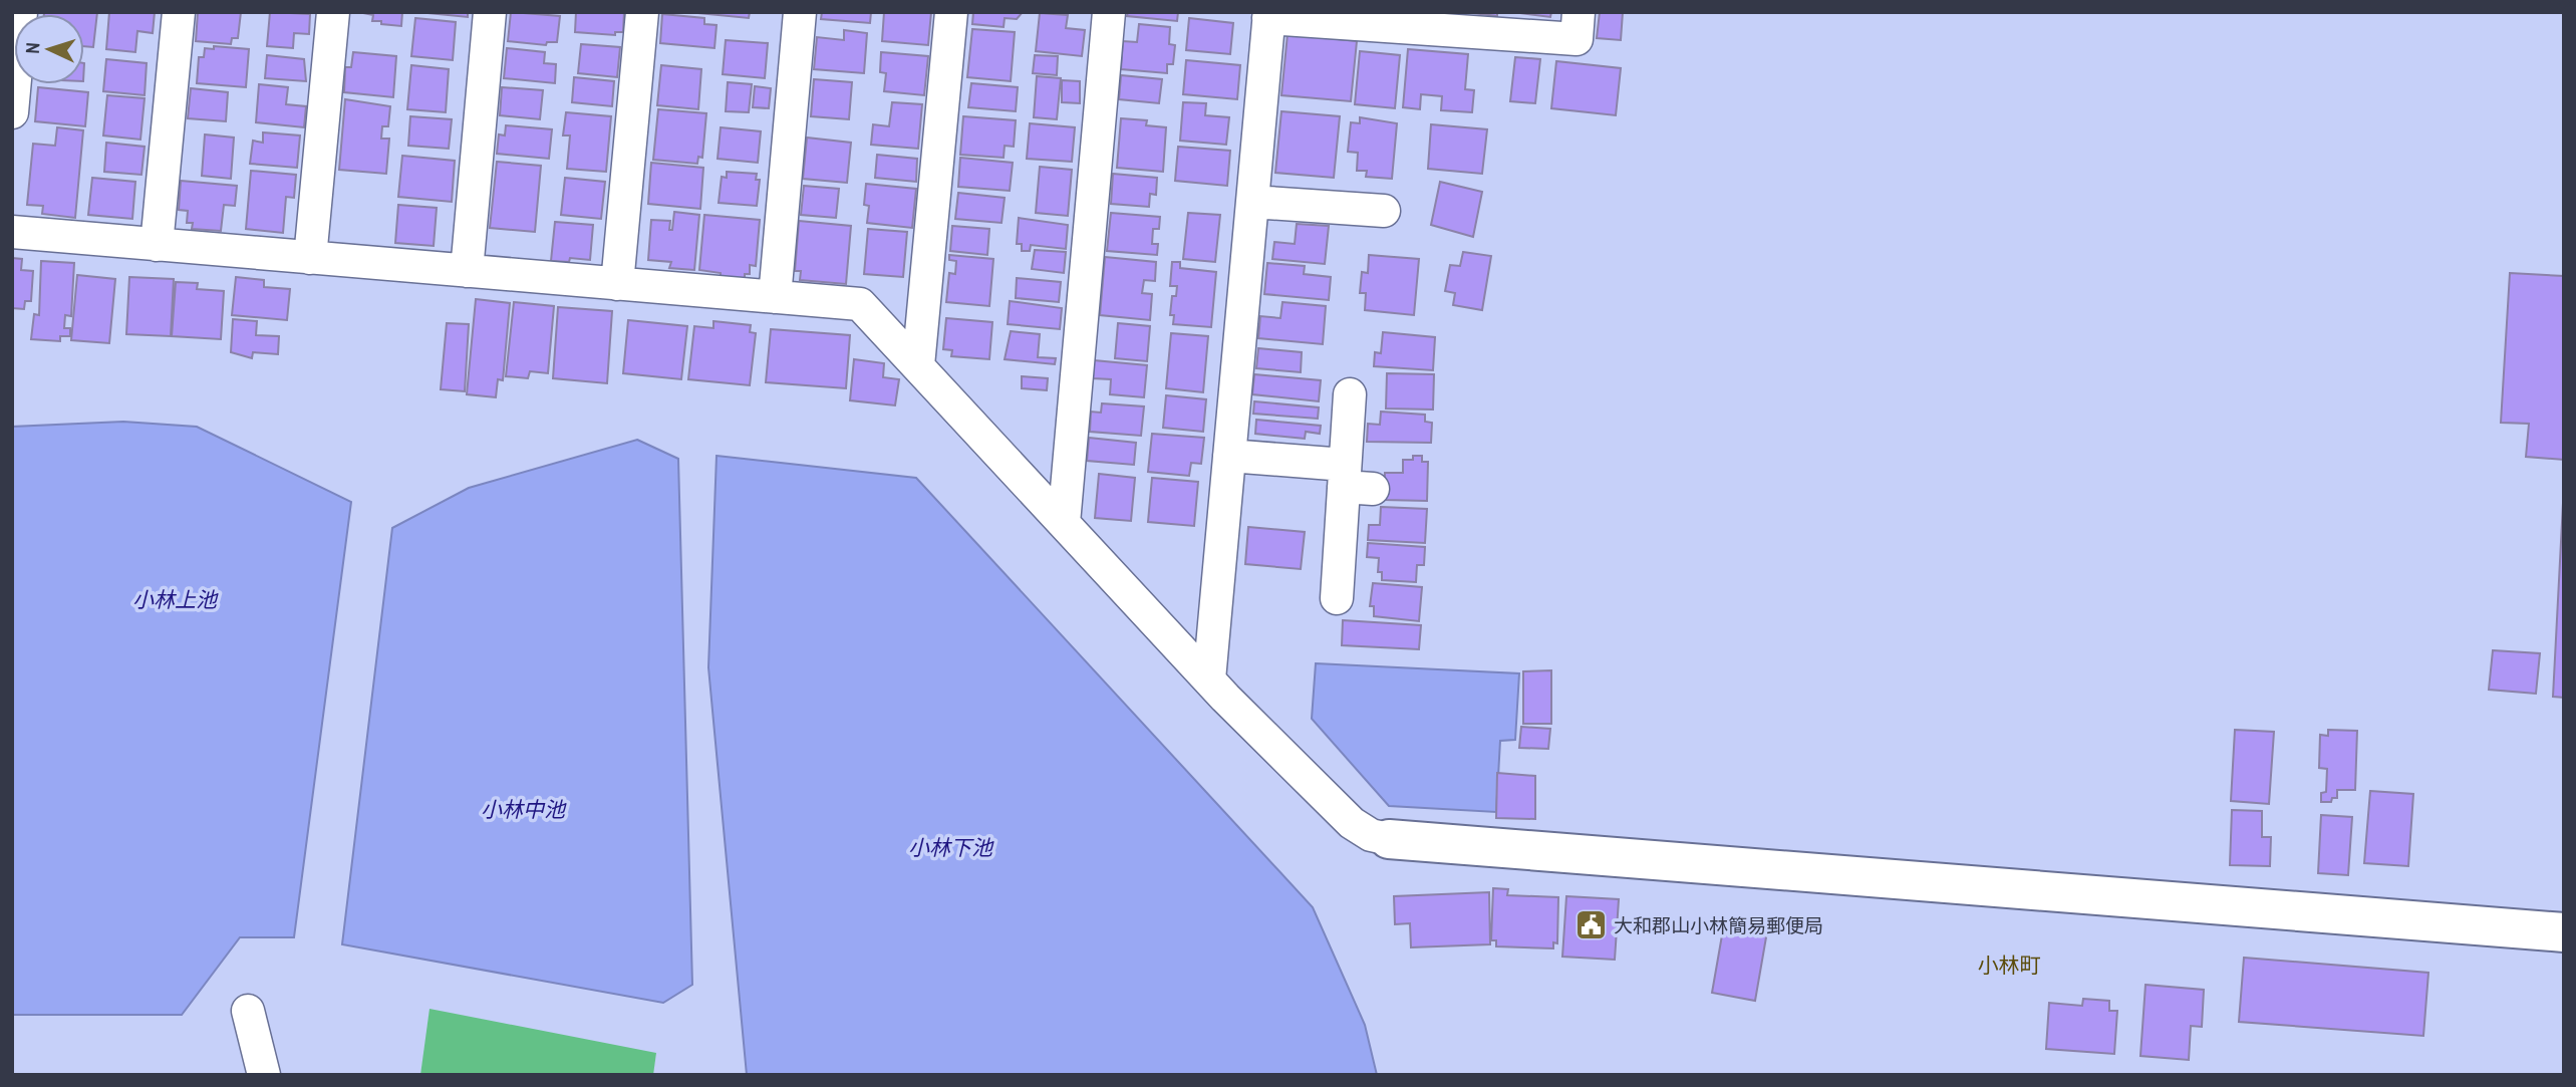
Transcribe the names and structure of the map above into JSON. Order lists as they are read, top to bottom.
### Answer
{
  "districts": ["小林町"],
  "water": ["小林上池", "小林中池", "小林下池"],
  "places": {
    "public building": ["大和郡山小林簡易郵便局"]
  },
  "north": "left"
}
